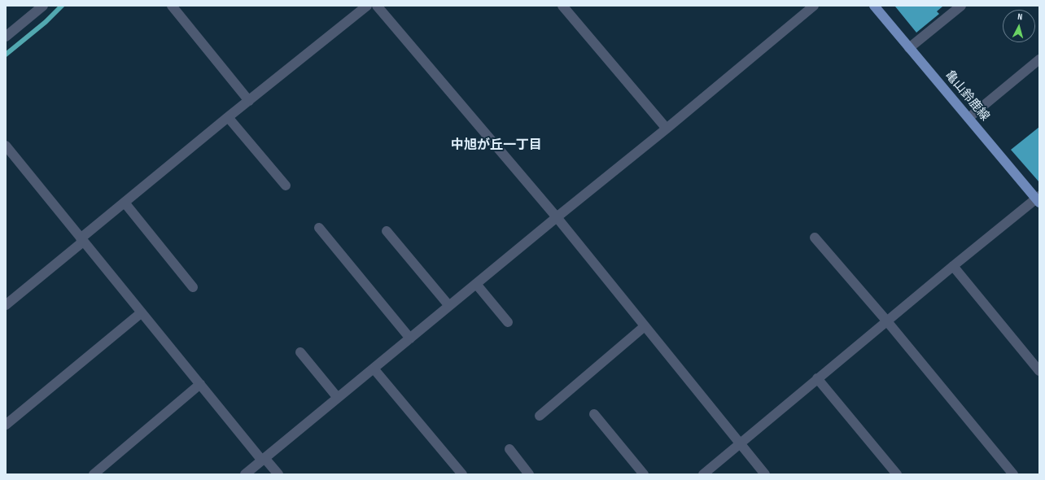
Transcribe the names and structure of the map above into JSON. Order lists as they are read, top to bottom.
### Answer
{
  "streets": {
    "main road": ["亀山鈴鹿線"]
  },
  "districts": ["中旭が丘一丁目"],
  "north": "top"
}
